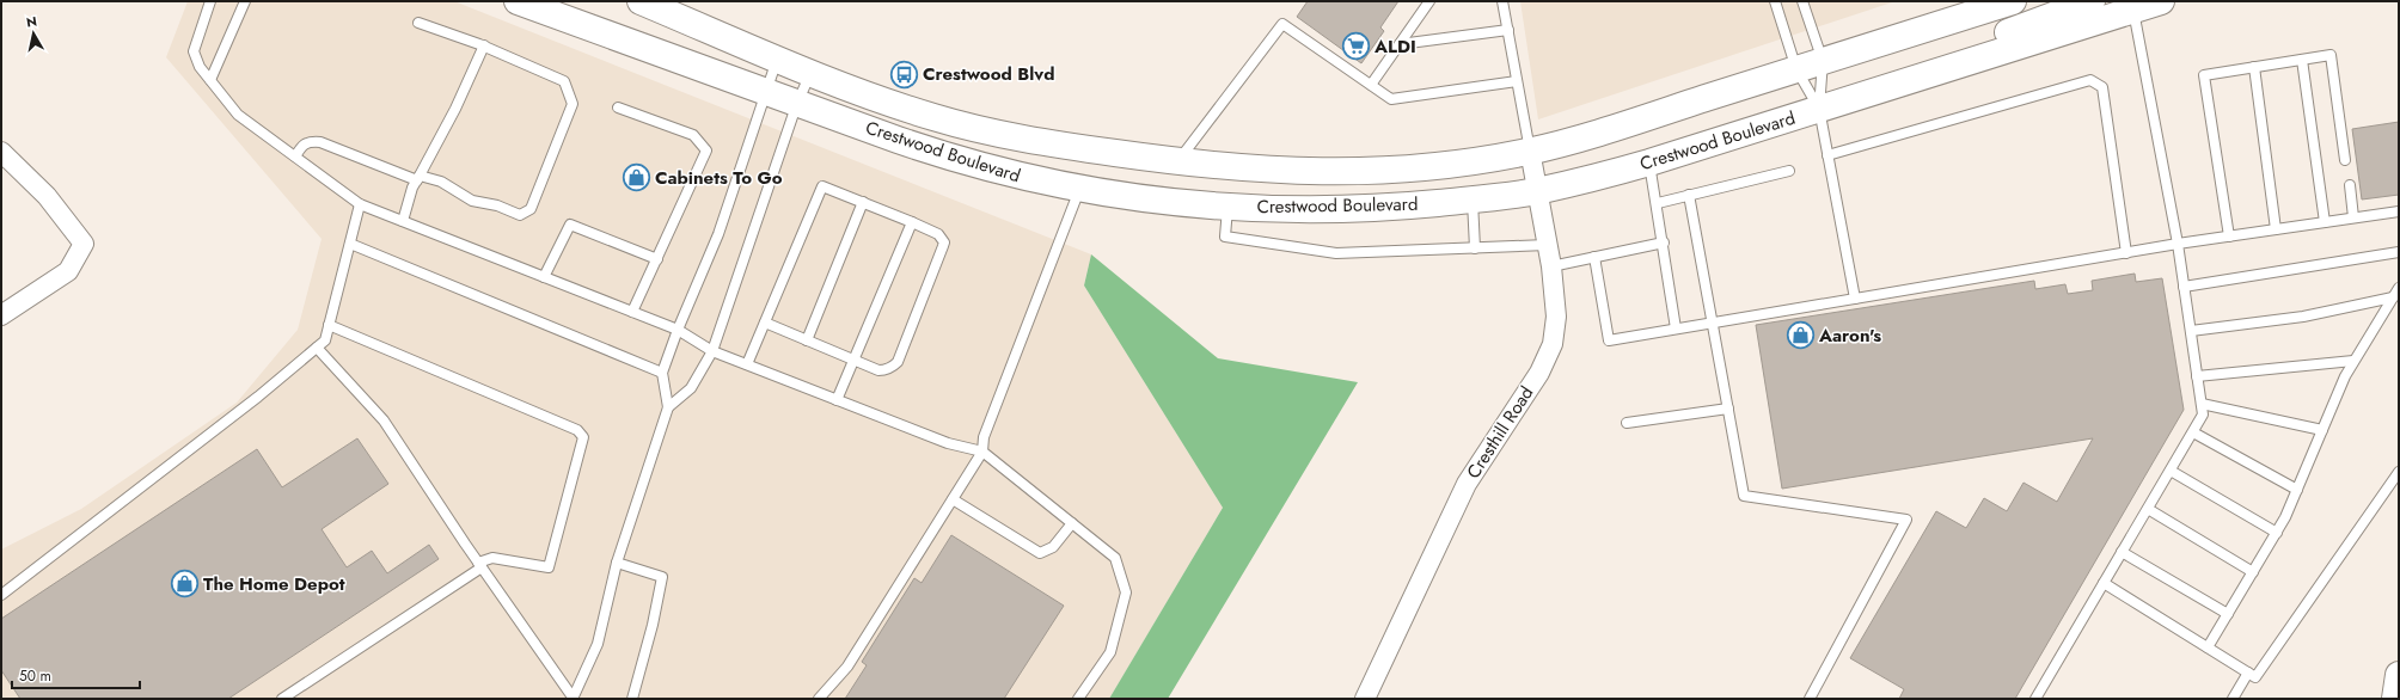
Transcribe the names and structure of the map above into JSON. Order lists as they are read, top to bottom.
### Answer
{
  "streets": {
    "main road": ["Crestwood Boulevard"],
    "street": ["Cresthill Road"]
  },
  "crossings": [
    ["Crestwood Boulevard", "Cresthill Road"]
  ],
  "places": {
    "supermarket": ["ALDI"],
    "bus stop": ["Crestwood Blvd"],
    "shop": ["Cabinets To Go", "Aaron's", "The Home Depot"]
  },
  "scale_bar": "50 m",
  "north": "top"
}
